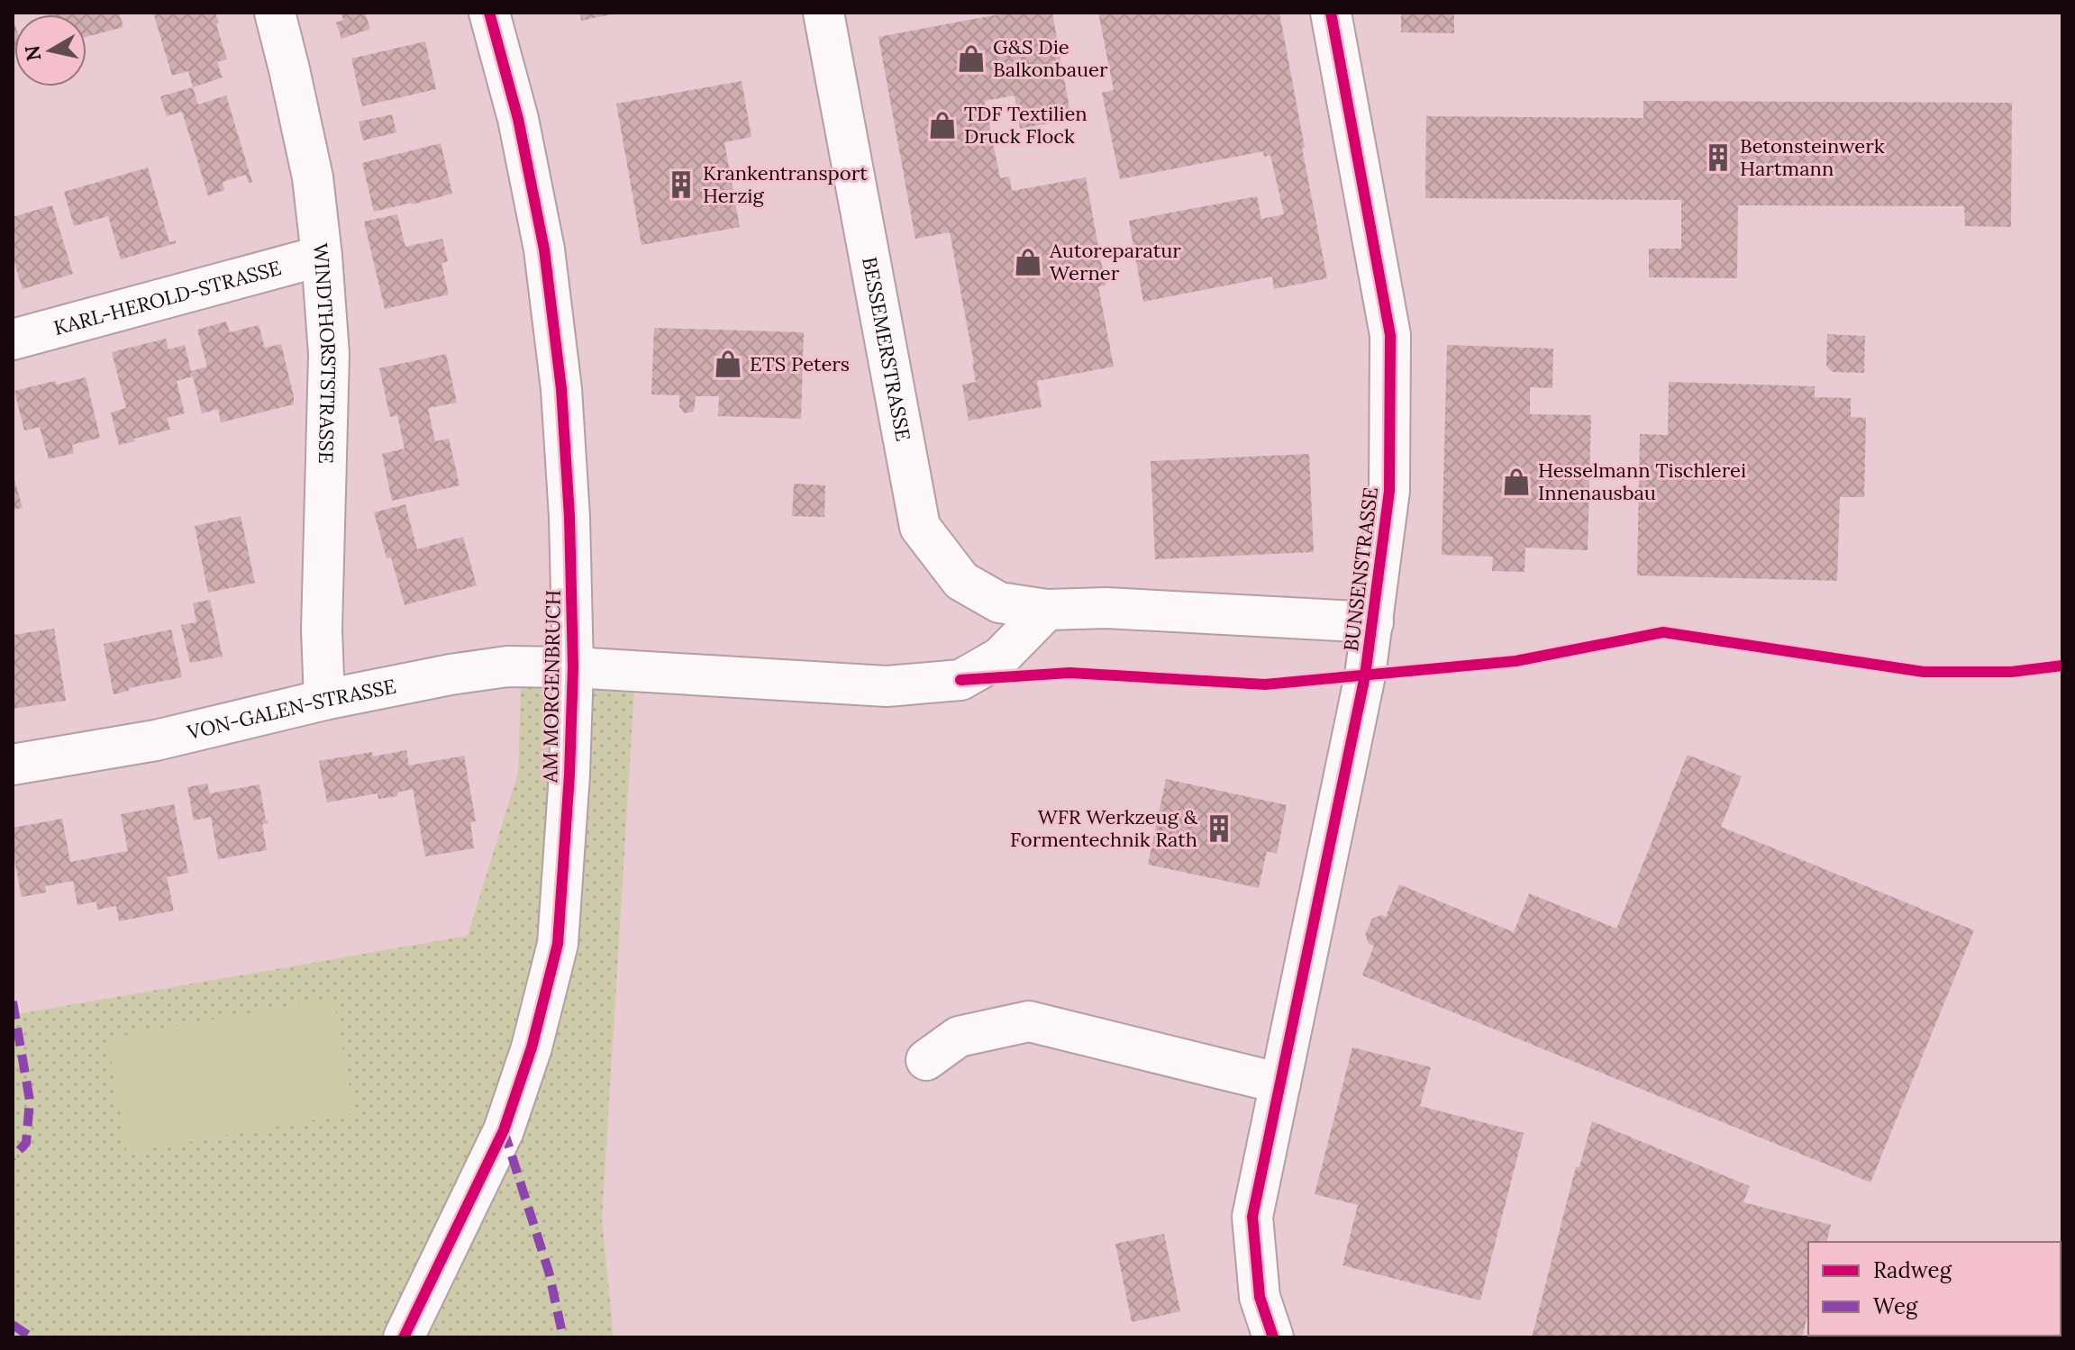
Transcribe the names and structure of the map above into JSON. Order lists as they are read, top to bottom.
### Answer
{
  "streets": {
    "street": [
      "KARL-HEROLD-STRASSE",
      "BESSEMERSTRASSE",
      "WINDTHORSTSTRASSE",
      "BUNSENSTRASSE",
      "AM MORGENBRUCH",
      "VON-GALEN-STRASSE"
    ]
  },
  "crossings": [
    ["KARL-HEROLD-STRASSE", "WINDTHORSTSTRASSE"],
    ["BESSEMERSTRASSE", "BUNSENSTRASSE"],
    ["WINDTHORSTSTRASSE", "VON-GALEN-STRASSE"],
    ["AM MORGENBRUCH", "VON-GALEN-STRASSE"]
  ],
  "places": {
    "shop": [
      "G&S Die Balkonbauer",
      "TDF Textilien Druck Flock",
      "Autoreparatur Werner",
      "ETS Peters",
      "Hesselmann Tischlerei Innenausbau"
    ],
    "building": ["Betonsteinwerk Hartmann", "Krankentransport Herzig", "WFR Werkzeug & Formentechnik Rath"]
  },
  "legend": ["Radweg", "Weg"],
  "north": "left"
}
